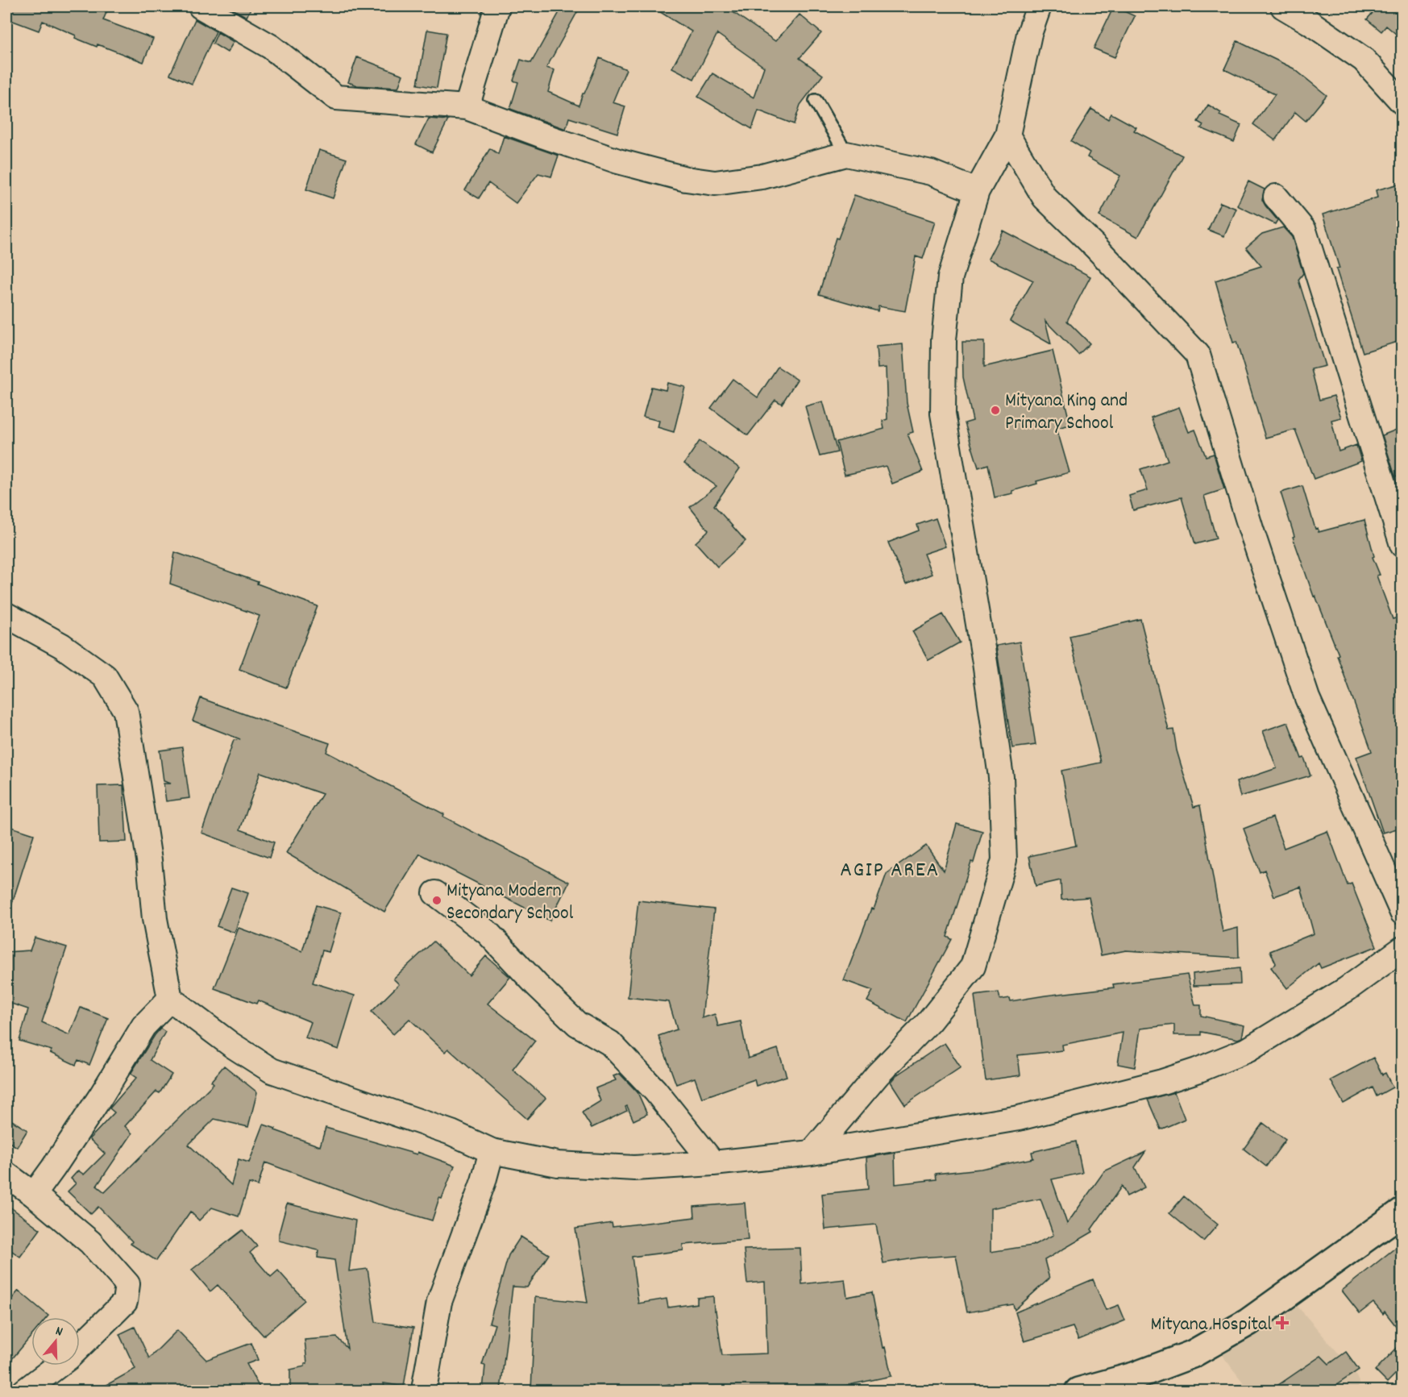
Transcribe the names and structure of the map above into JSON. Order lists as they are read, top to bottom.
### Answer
{
  "districts": ["AGIP AREA"],
  "places": {
    "other": ["Mityana King and Primary School", "Mityana Modern Secondary School"],
    "health": ["Mityana Hospital"]
  },
  "north": "top"
}
